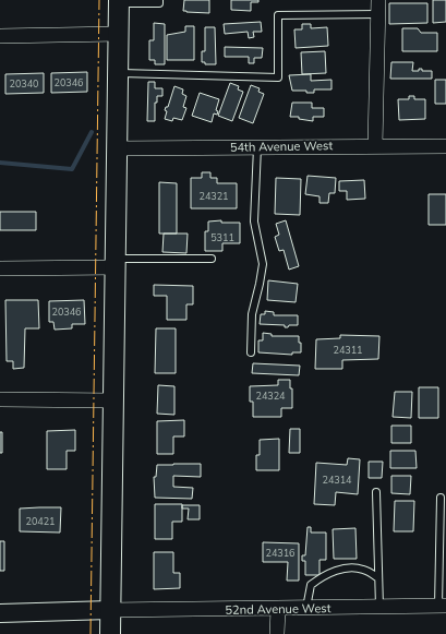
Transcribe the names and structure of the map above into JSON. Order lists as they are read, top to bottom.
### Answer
{
  "streets": {
    "street": ["54th Avenue West", "52nd Avenue West"]
  },
  "house_numbers": [
    "20346",
    "20340",
    "24321",
    "5311",
    "20346",
    "24311",
    "24324",
    "24314",
    "20421",
    "24316"
  ]
}
